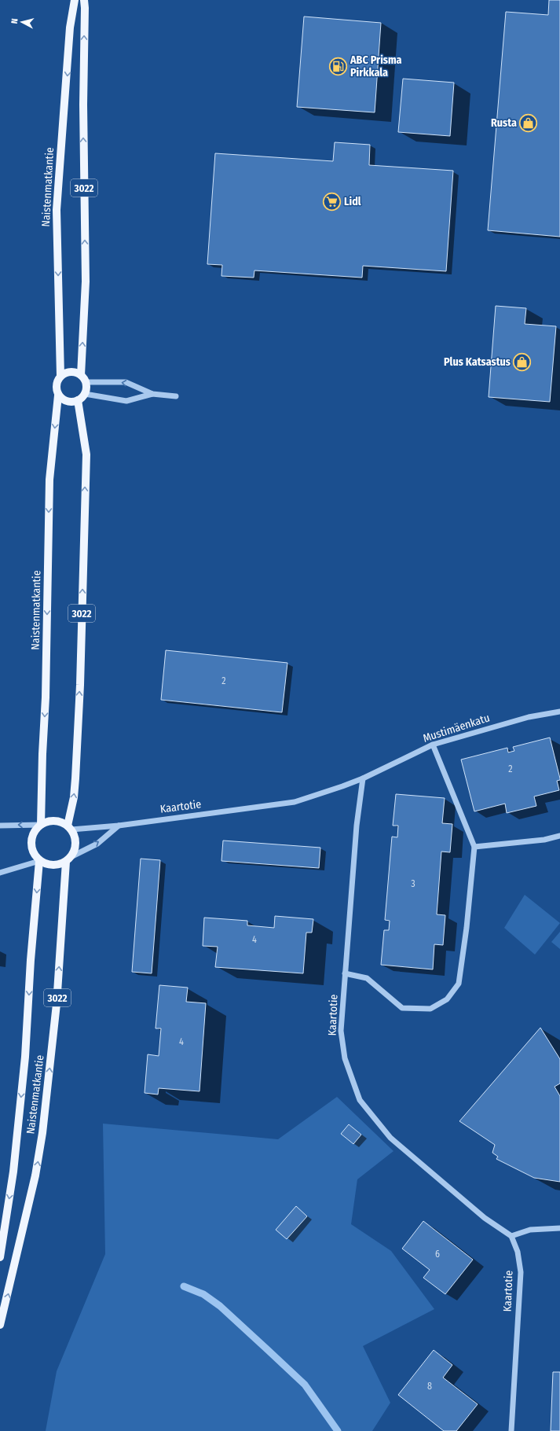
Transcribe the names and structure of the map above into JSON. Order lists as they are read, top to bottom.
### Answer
{
  "streets": {
    "main road": ["Naistenmatkantie", "3022"],
    "street": ["Mustimäenkatu", "Kaartotie"]
  },
  "crossings": [
    ["Naistenmatkantie", "3022"],
    ["Naistenmatkantie", "Kaartotie"],
    ["3022", "Kaartotie"],
    ["Mustimäenkatu", "Kaartotie"]
  ],
  "places": {
    "fuel station": ["ABC Prisma Pirkkala"],
    "shop": ["Rusta", "Plus Katsastus"],
    "supermarket": ["Lidl"]
  },
  "house_numbers": [
    "2",
    "2",
    "3",
    "4",
    "4",
    "6",
    "8"
  ],
  "north": "left"
}
